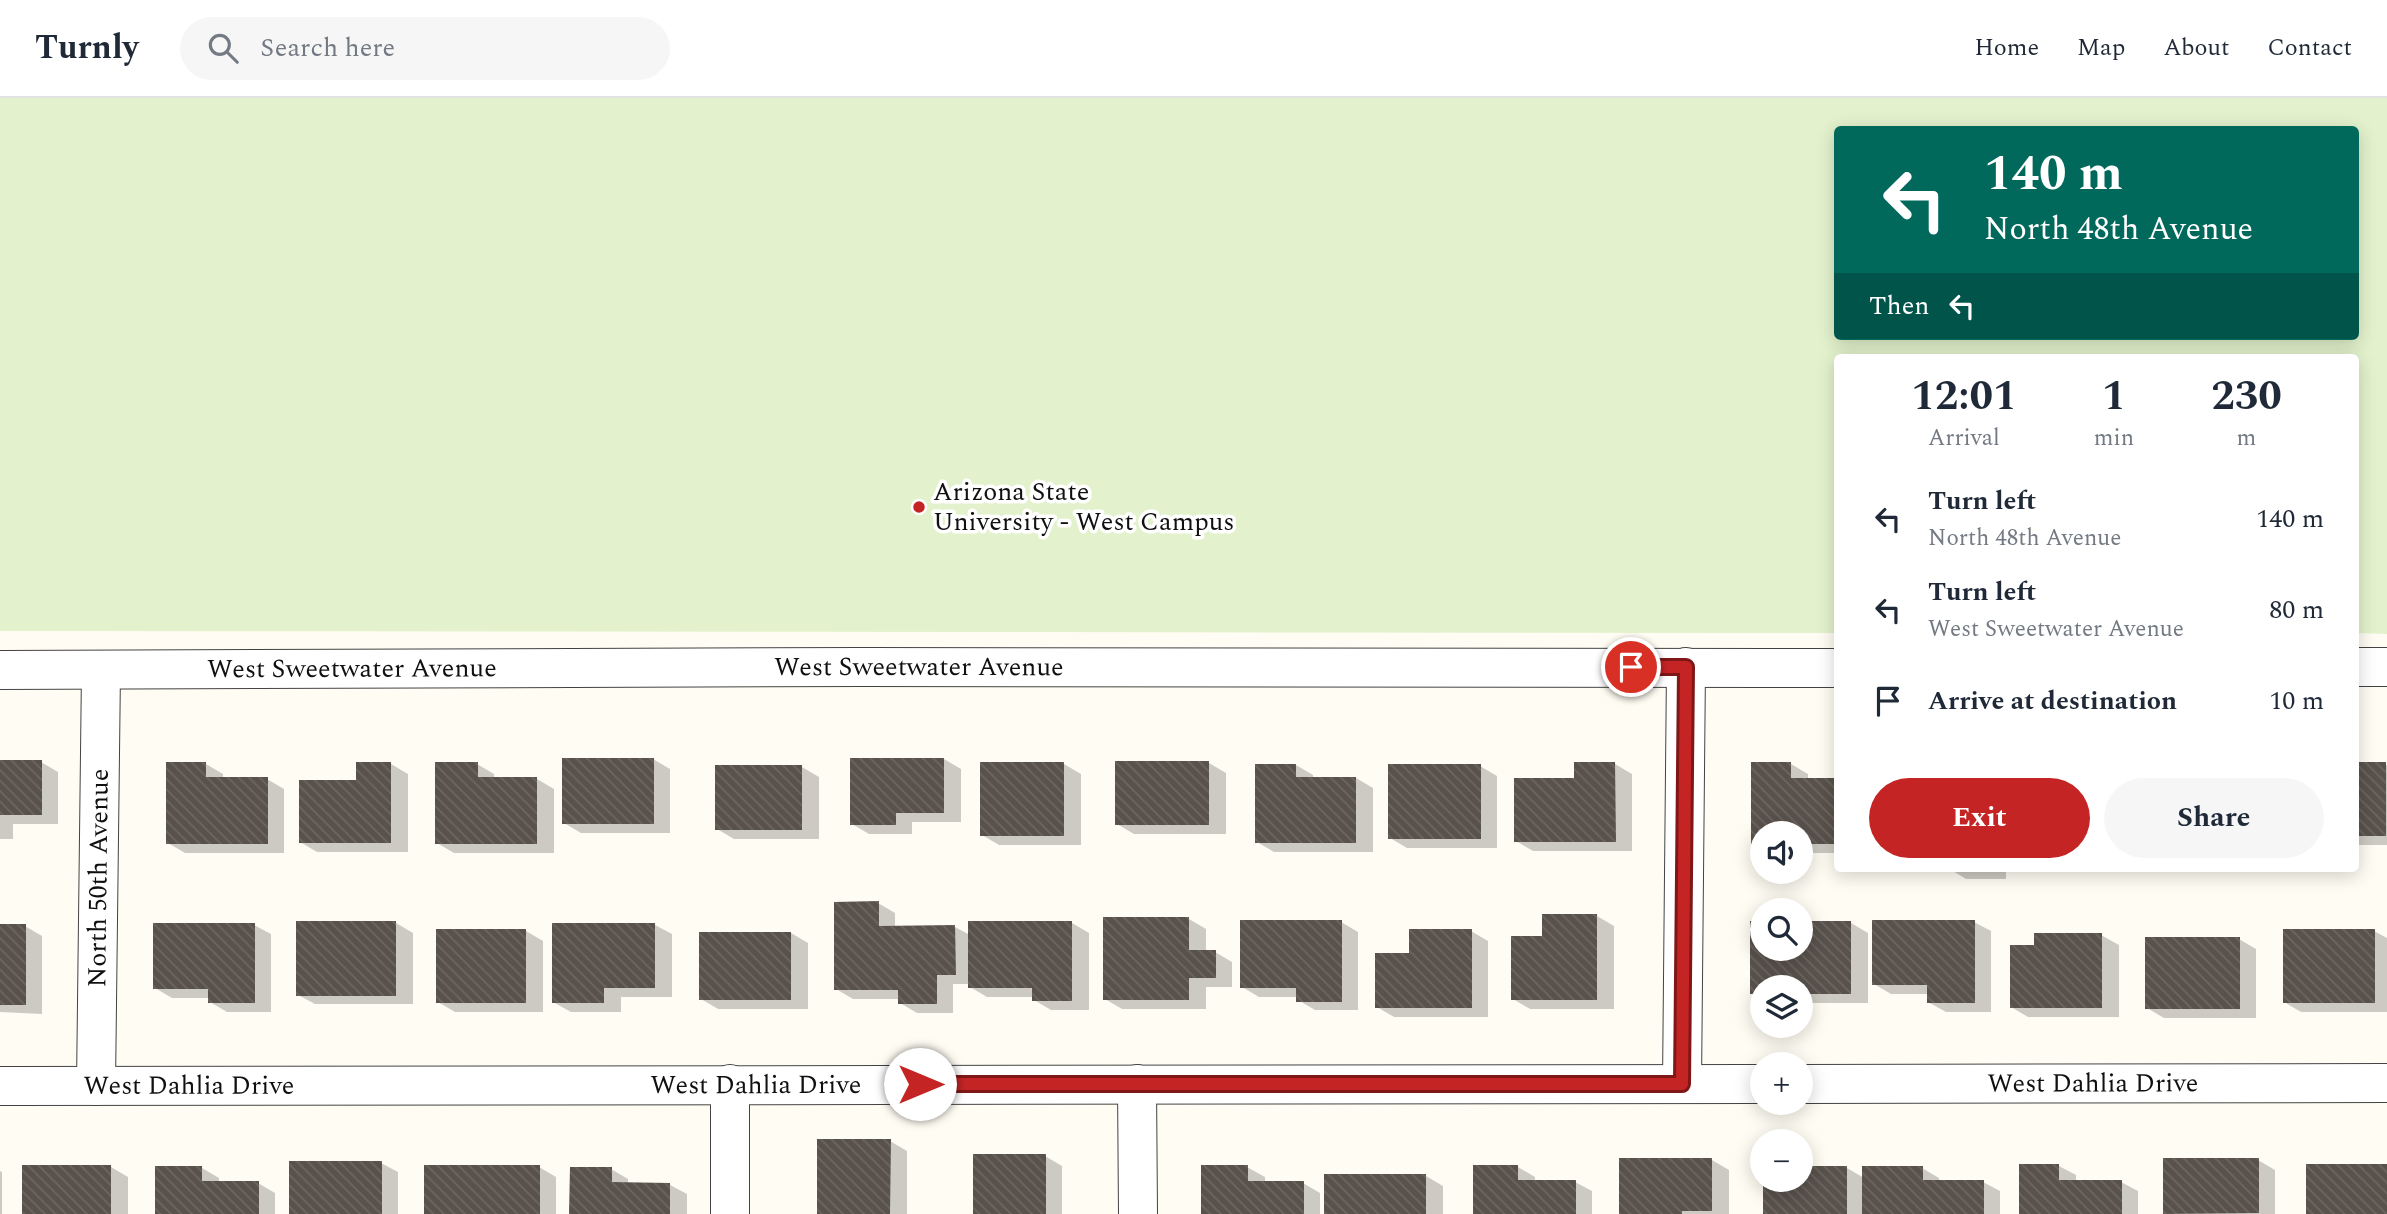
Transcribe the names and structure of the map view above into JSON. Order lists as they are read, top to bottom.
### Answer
{
  "streets": {
    "street": ["West Sweetwater Avenue", "North 50th Avenue", "West Dahlia Drive"]
  },
  "crossings": [
    ["West Sweetwater Avenue", "North 50th Avenue"],
    ["North 50th Avenue", "West Dahlia Drive"]
  ],
  "places": ["Arizona State University - West Campus"],
  "page": {
    "header": "Turnly",
    "search": "Search here",
    "nav": [
      "Home",
      "Map",
      "About",
      "Contact"
    ],
    "turn": ["140 m", "North 48th Avenue"],
    "then": "Then",
    "eta": [
      "12:01",
      "Arrival",
      "1",
      "min",
      "230",
      "m"
    ],
    "list": [
      {
        "name": "Turn left",
        "note": "North 48th Avenue",
        "value": "140 m"
      },
      {
        "name": "Turn left",
        "note": "West Sweetwater Avenue",
        "value": "80 m"
      },
      {
        "name": "Arrive at destination",
        "value": "10 m"
      }
    ],
    "buttons": ["Exit", "Share"],
    "map_buttons": ["+", "−"]
  }
}
